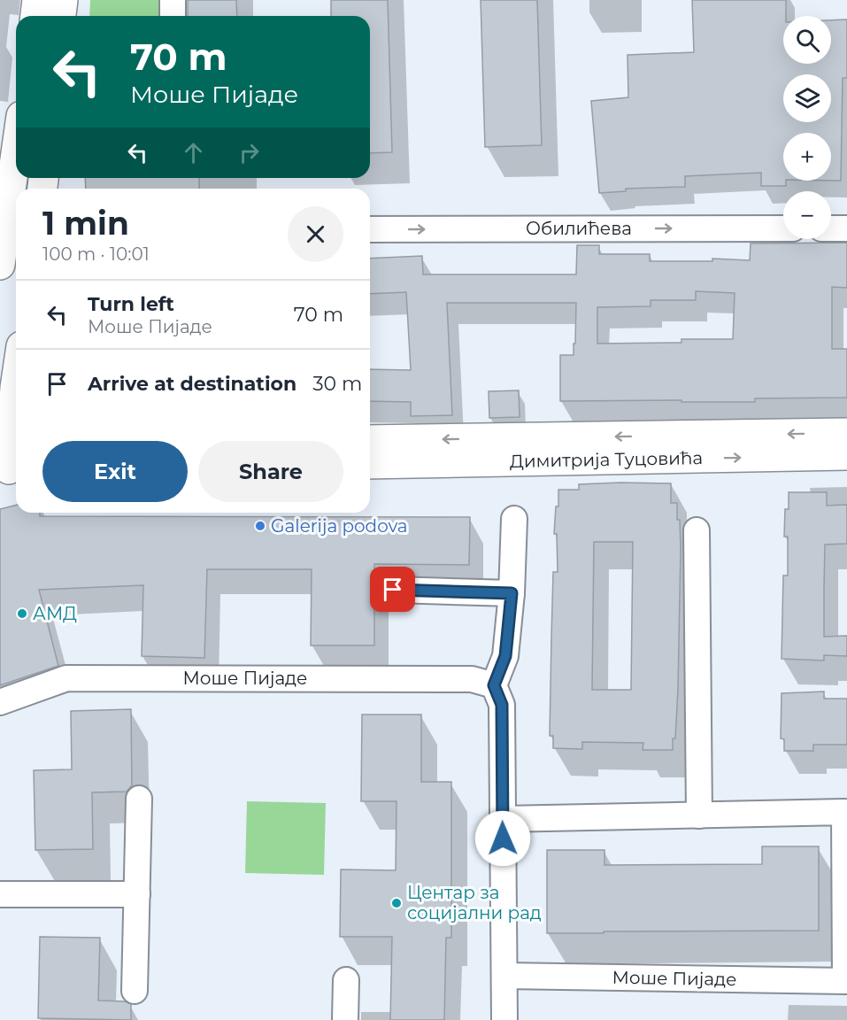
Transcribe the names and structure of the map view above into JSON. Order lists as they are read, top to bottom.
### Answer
{
  "streets": {
    "main road": ["Димитрија Туцовића"],
    "street": ["Обилићева", "Моше Пијаде"]
  },
  "one_way": ["Обилићева"],
  "places": ["Galerija podova", "АМД", "Центар за социјални рад"],
  "page": {
    "map_buttons": ["+", "−"],
    "turn": ["70 m", "Моше Пијаде"],
    "heading": ["1 min", "100 m · 10:01"],
    "list": [
      {
        "name": "Turn left",
        "note": "Моше Пијаде",
        "value": "70 m"
      },
      {
        "name": "Arrive at destination",
        "value": "30 m"
      }
    ],
    "buttons": ["Exit", "Share"]
  }
}
